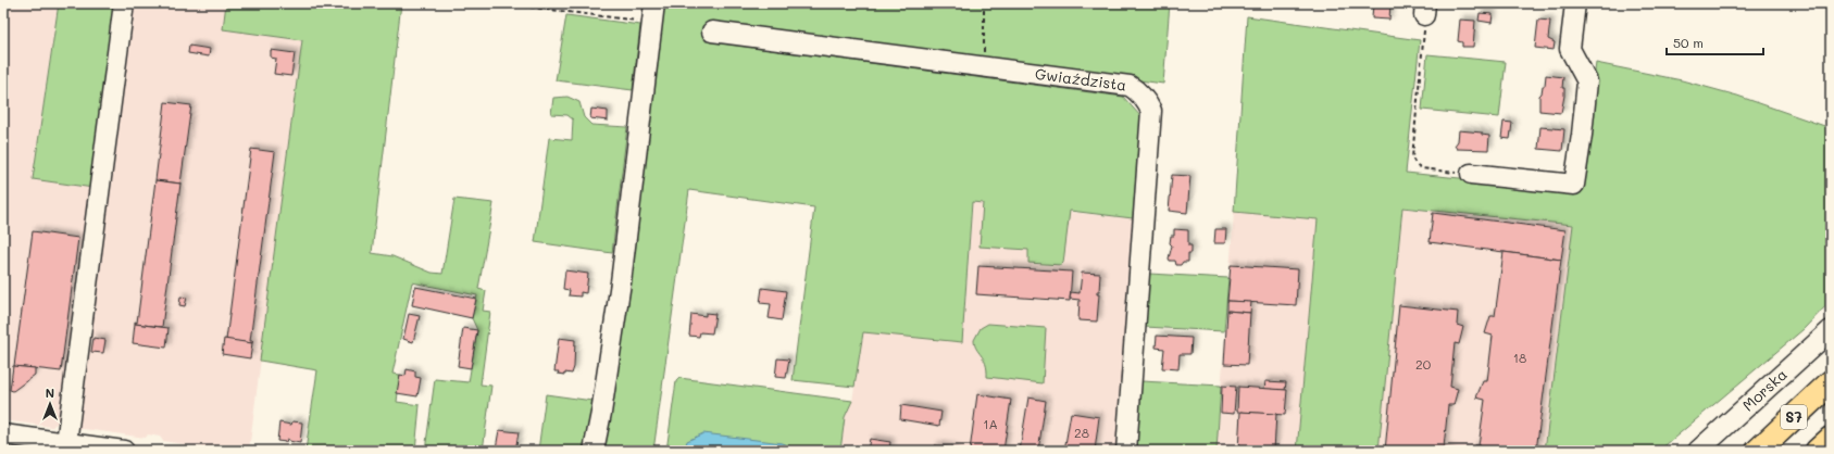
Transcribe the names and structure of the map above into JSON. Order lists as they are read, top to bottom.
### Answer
{
  "streets": {
    "highway": ["S7"],
    "street": ["Gwiaździsta", "Morska"]
  },
  "house_numbers": [
    "18",
    "20",
    "1A",
    "28"
  ],
  "scale_bar": "50 m",
  "north": "top"
}
